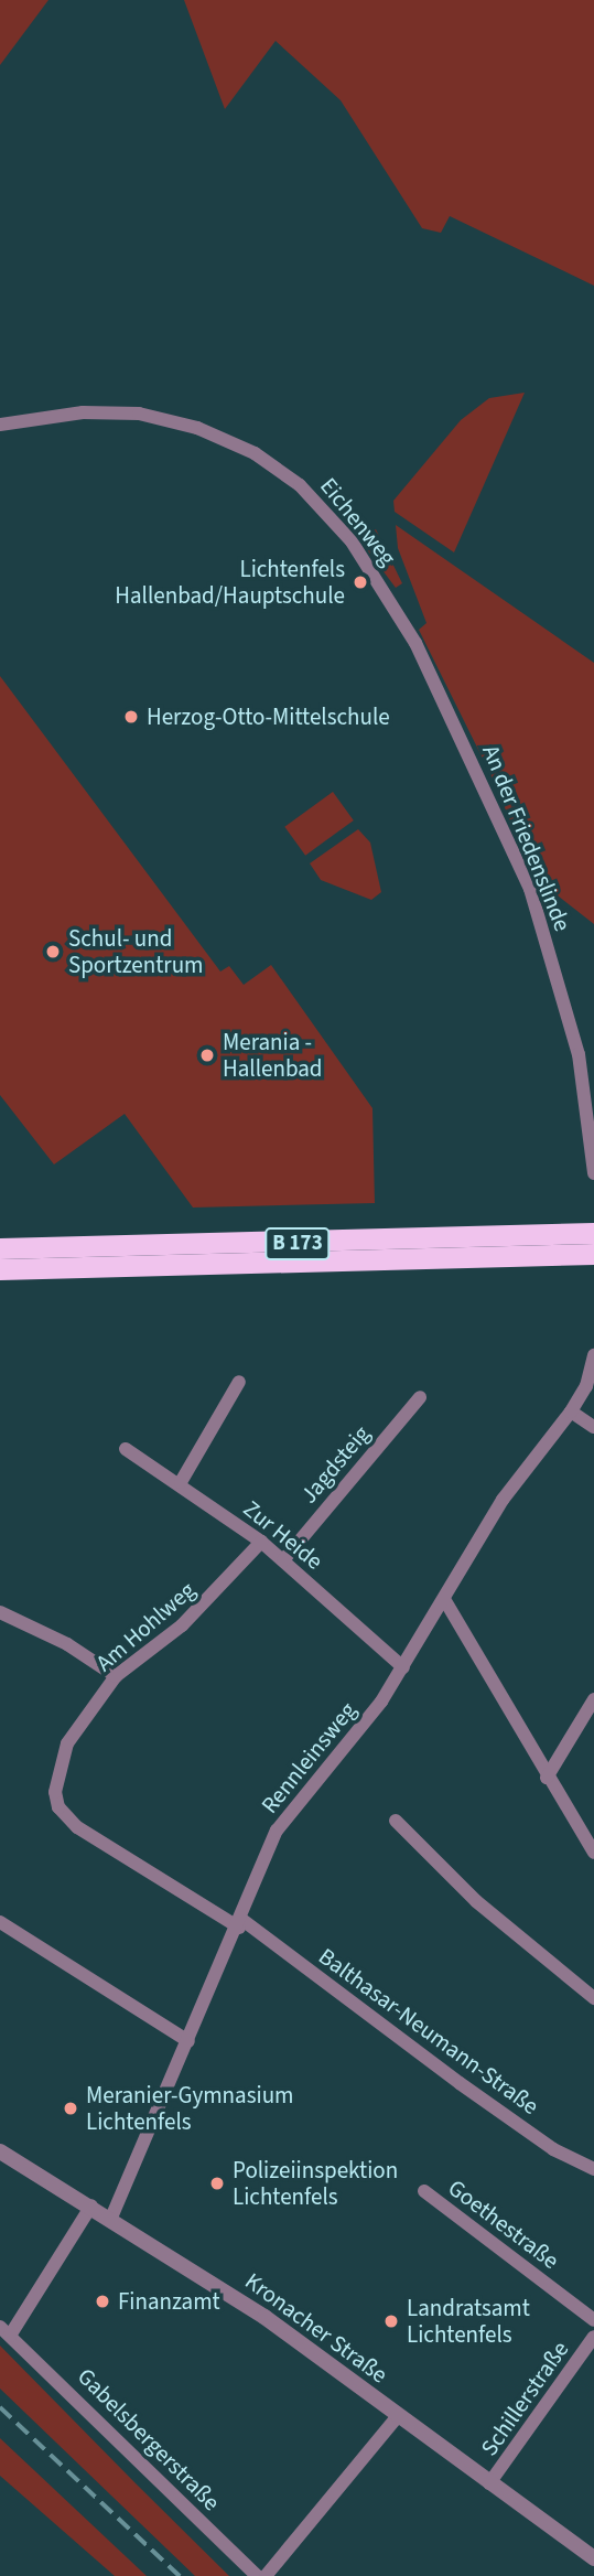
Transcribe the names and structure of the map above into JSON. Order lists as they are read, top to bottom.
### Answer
{
  "streets": {
    "highway": ["B 173"],
    "street": [
      "Eichenweg",
      "An der Friedenslinde",
      "Jagdsteig",
      "Zur Heide",
      "Am Hohlweg",
      "Rennleinsweg",
      "Balthasar-Neumann-Straße",
      "Goethestraße",
      "Kronacher Straße",
      "Schillerstraße",
      "Gabelsbergerstraße"
    ]
  },
  "crossings": [
    ["Eichenweg", "An der Friedenslinde"],
    ["Jagdsteig", "Zur Heide"],
    ["Zur Heide", "Am Hohlweg"],
    ["Zur Heide", "Rennleinsweg"],
    ["Am Hohlweg", "Rennleinsweg"],
    ["Am Hohlweg", "Balthasar-Neumann-Straße"],
    ["Rennleinsweg", "Balthasar-Neumann-Straße"],
    ["Rennleinsweg", "Kronacher Straße"],
    ["Kronacher Straße", "Schillerstraße"],
    ["Kronacher Straße", "Gabelsbergerstraße"]
  ],
  "places": [
    "Lichtenfels Hallenbad/Hauptschule",
    "Herzog-Otto-Mittelschule",
    "Schul- und Sportzentrum",
    "Merania - Hallenbad",
    "Meranier-Gymnasium Lichtenfels",
    "Polizeiinspektion Lichtenfels",
    "Finanzamt",
    "Landratsamt Lichtenfels"
  ]
}
